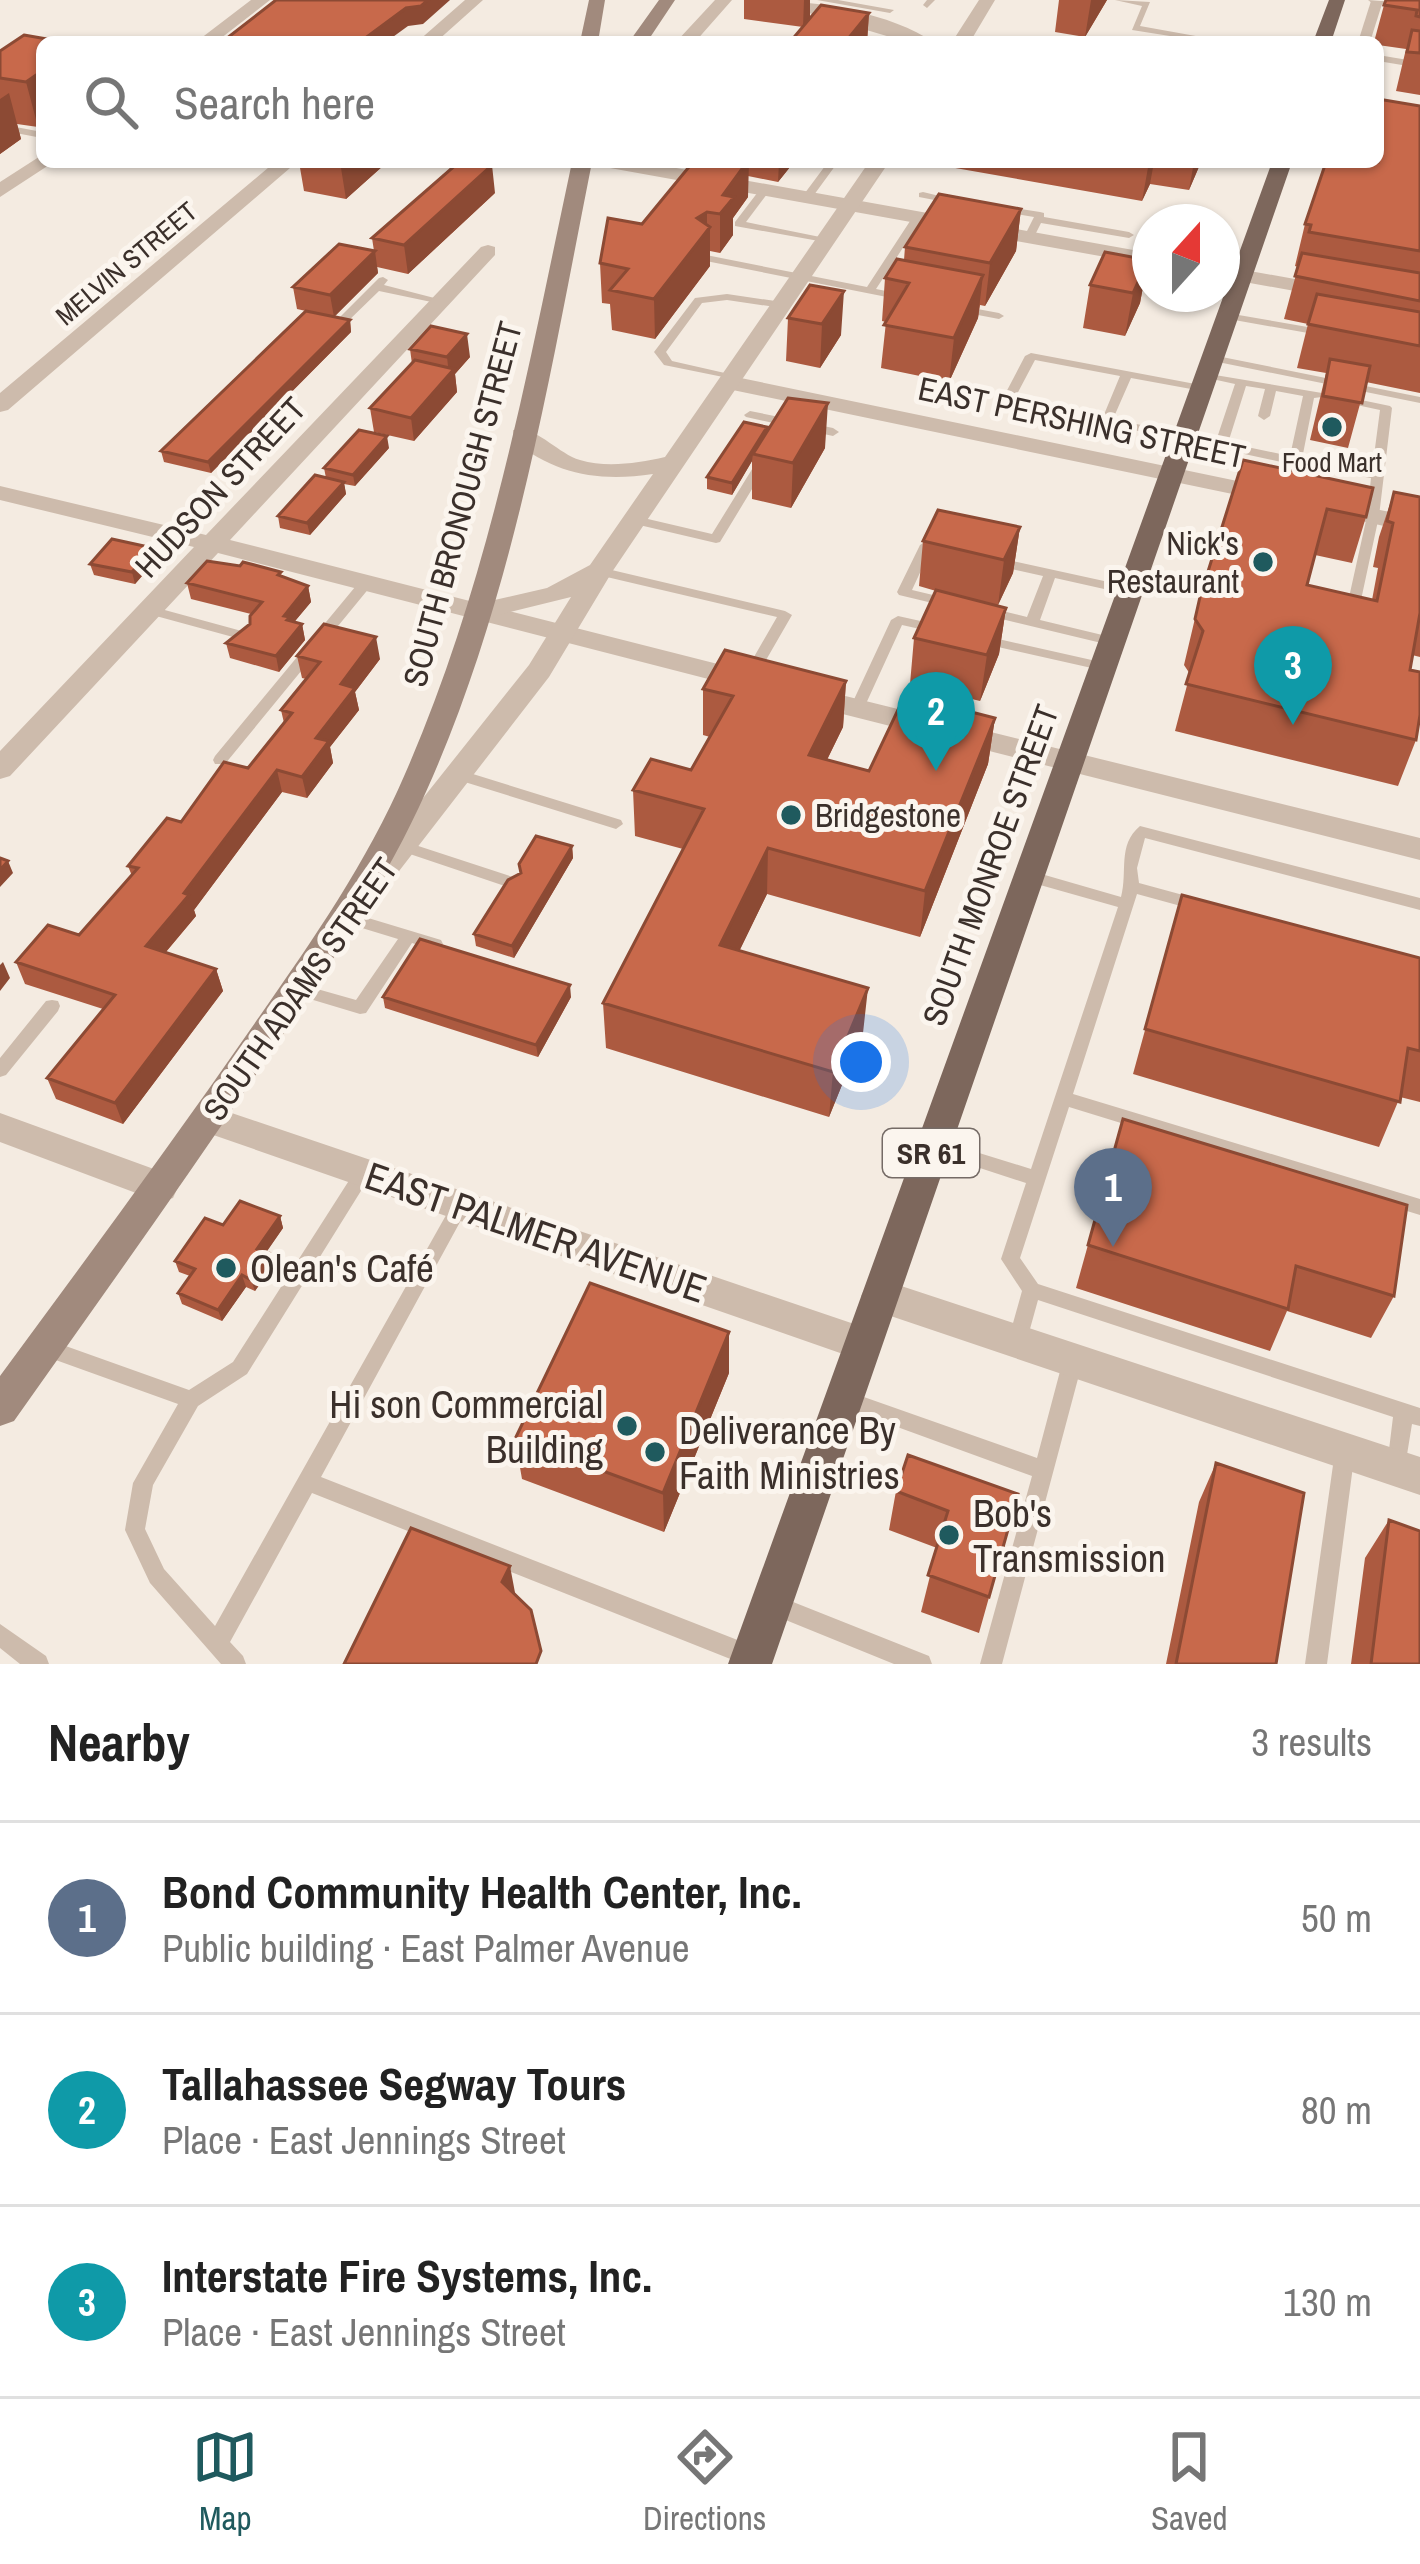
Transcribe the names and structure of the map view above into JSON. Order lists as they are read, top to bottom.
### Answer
{
  "streets": {
    "main road": [
      "SOUTH BRONOUGH STREET",
      "SOUTH MONROE STREET",
      "SOUTH ADAMS STREET",
      "SR 61"
    ],
    "street": [
      "MELVIN STREET",
      "EAST PERSHING STREET",
      "HUDSON STREET",
      "EAST PALMER AVENUE"
    ]
  },
  "crossings": [
    ["EAST PERSHING STREET", "SOUTH MONROE STREET"],
    ["EAST PERSHING STREET", "SOUTH ADAMS STREET"],
    ["SOUTH BRONOUGH STREET", "SOUTH ADAMS STREET"],
    ["SOUTH MONROE STREET", "EAST PALMER AVENUE"],
    ["SOUTH ADAMS STREET", "EAST PALMER AVENUE"]
  ],
  "places": [
    "Food Mart",
    "Nick's Restaurant",
    "Bridgestone",
    "Olean's Café",
    "Hi son Commercial Building",
    "Deliverance By Faith Ministries",
    "Bob's Transmission"
  ],
  "north": "top",
  "page": {
    "search": "Search here",
    "pins": ["3", "2", "1"],
    "heading": ["Nearby", "3 results"],
    "list": [
      {
        "mark": "1",
        "name": "Bond Community Health Center, Inc.",
        "note": "Public building · East Palmer Avenue",
        "value": "50 m"
      },
      {
        "mark": "2",
        "name": "Tallahassee Segway Tours",
        "note": "Place · East Jennings Street",
        "value": "80 m"
      },
      {
        "mark": "3",
        "name": "Interstate Fire Systems, Inc.",
        "note": "Place · East Jennings Street",
        "value": "130 m"
      }
    ],
    "nav": ["Map", "Directions", "Saved"]
  }
}
